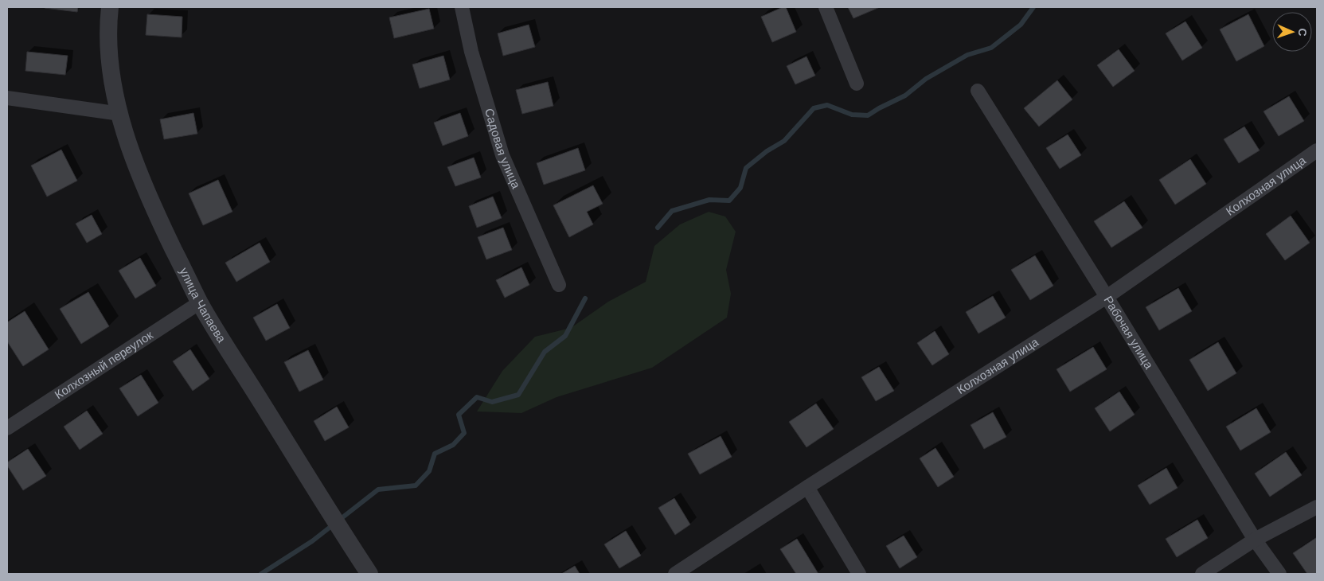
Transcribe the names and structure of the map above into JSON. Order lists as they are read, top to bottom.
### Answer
{
  "streets": {
    "street": [
      "Садовая улица",
      "Колхозная улица",
      "улица Чапаева",
      "Рабочая улица",
      "Колхозный переулок"
    ]
  },
  "crossings": [
    ["Колхозная улица", "Рабочая улица"],
    ["улица Чапаева", "Колхозный переулок"]
  ],
  "north": "right"
}
